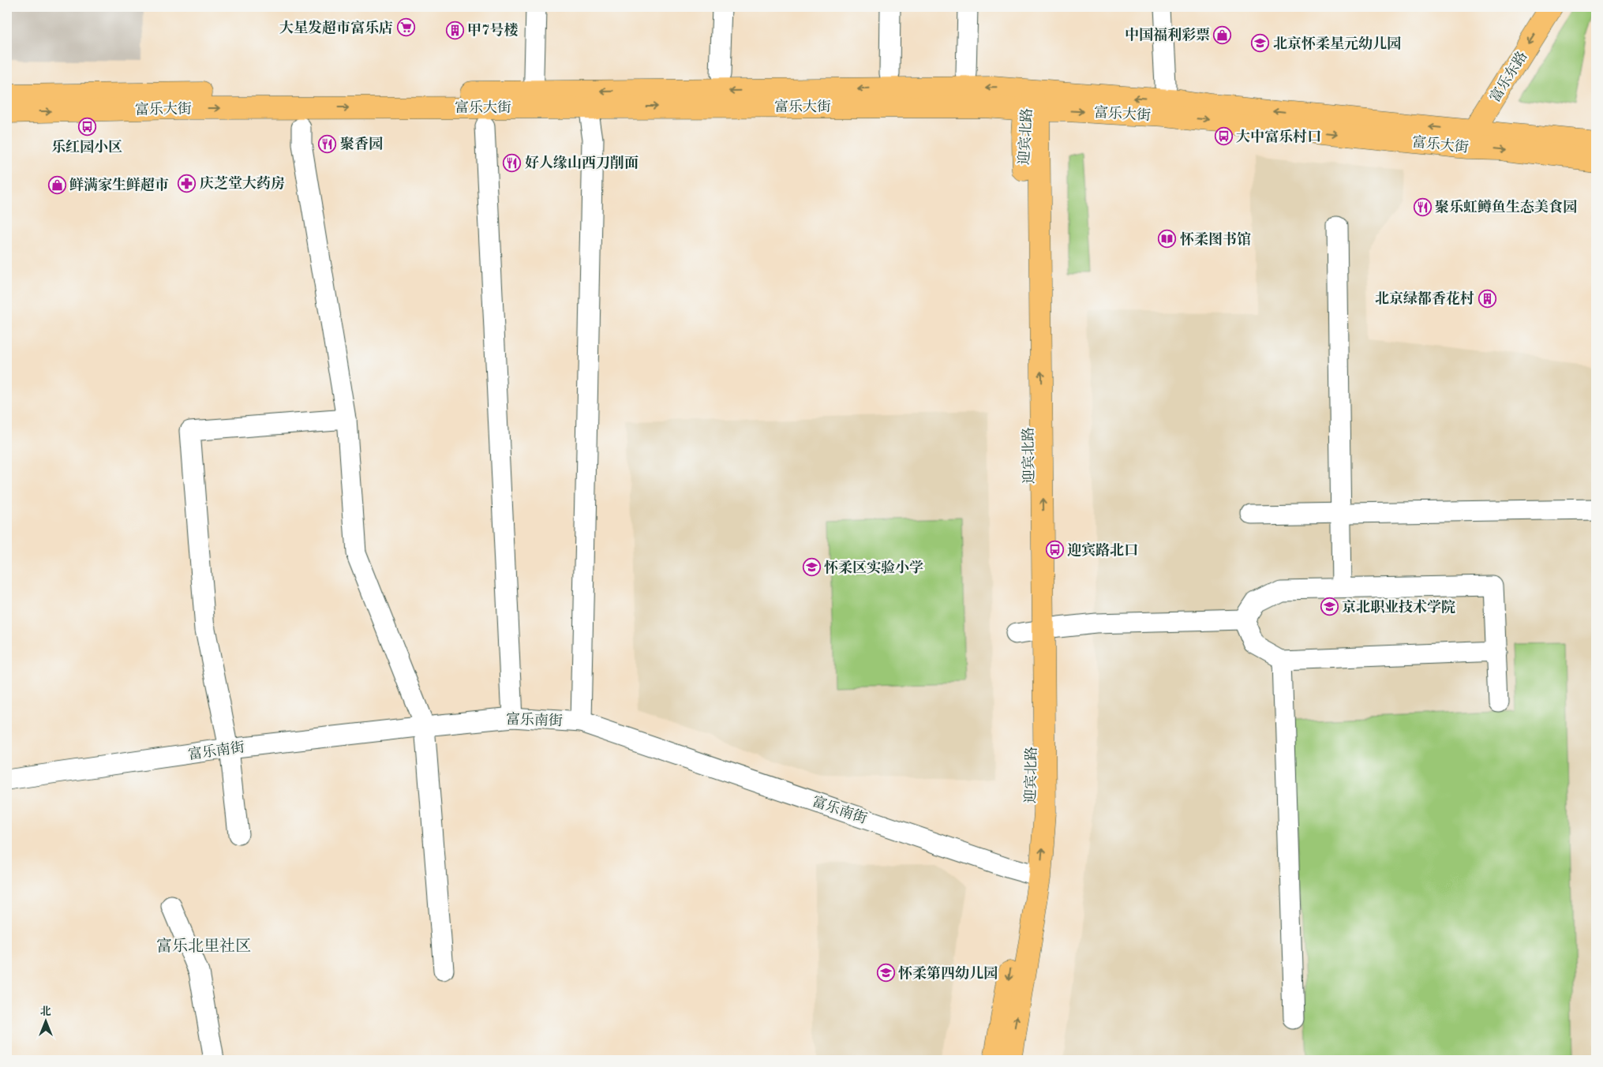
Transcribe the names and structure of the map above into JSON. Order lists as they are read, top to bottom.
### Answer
{
  "streets": {
    "main road": ["富乐东路", "富乐大街", "迎宾北路"],
    "street": ["富乐南街"]
  },
  "crossings": [
    ["富乐东路", "富乐大街"],
    ["富乐大街", "迎宾北路"],
    ["迎宾北路", "富乐南街"]
  ],
  "one_way": ["富乐东路"],
  "districts": ["富乐北里社区"],
  "places": {
    "supermarket": ["大星发超市富乐店"],
    "building": ["甲7号楼", "北京绿都香花村"],
    "shop": ["中国福利彩票", "鲜满家生鲜超市"],
    "school or university": [
      "北京怀柔星元幼儿园",
      "怀柔区实验小学",
      "京北职业技术学院",
      "怀柔第四幼儿园"
    ],
    "bus stop": ["乐红园小区", "大中富乐村口", "迎宾路北口"],
    "restaurant": ["聚香园", "好人缘山西刀削面", "聚乐虹鳟鱼生态美食园"],
    "pharmacy": ["庆芝堂大药房"],
    "library": ["怀柔图书馆"]
  },
  "north": "top"
}
